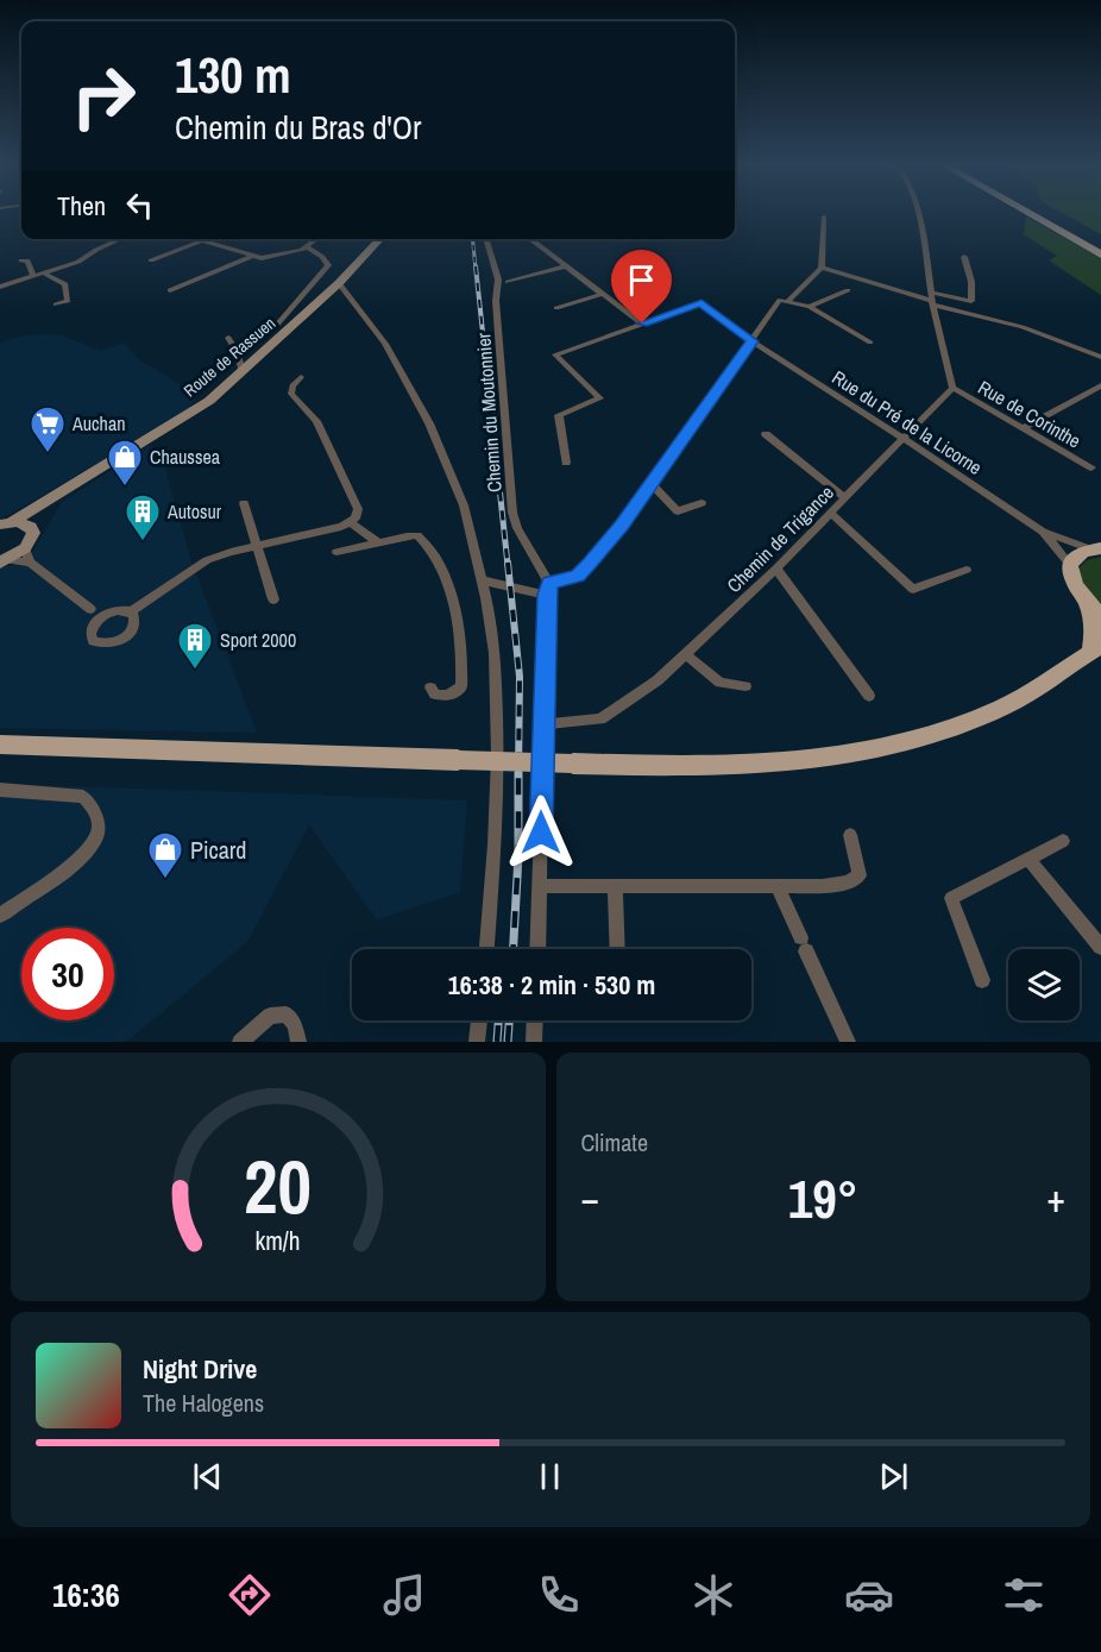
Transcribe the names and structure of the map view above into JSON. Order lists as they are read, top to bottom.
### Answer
{
  "streets": {
    "main road": ["Route de Rassuen"],
    "street": [
      "Chemin du Moutonnier",
      "Rue de Corinthe",
      "Rue du Pré de la Licorne",
      "Chemin de Trigance"
    ]
  },
  "crossings": [
    ["Rue de Corinthe", "Chemin de Trigance"],
    ["Rue du Pré de la Licorne", "Chemin de Trigance"]
  ],
  "places": {
    "supermarket": ["Auchan"],
    "shop": ["Chaussea", "Picard"],
    "building": ["Autosur", "Sport 2000"]
  },
  "page": {
    "turn": ["130 m", "Chemin du Bras d'Or"],
    "then": "Then",
    "limit": "30",
    "trip": "16:38 · 2 min · 530 m",
    "tile": "Climate",
    "heat": ["−", "19°", "+"],
    "song": ["Night Drive", "The Halogens"],
    "tabs": "16:36",
    "gauge": ["20", "km/h"]
  }
}
